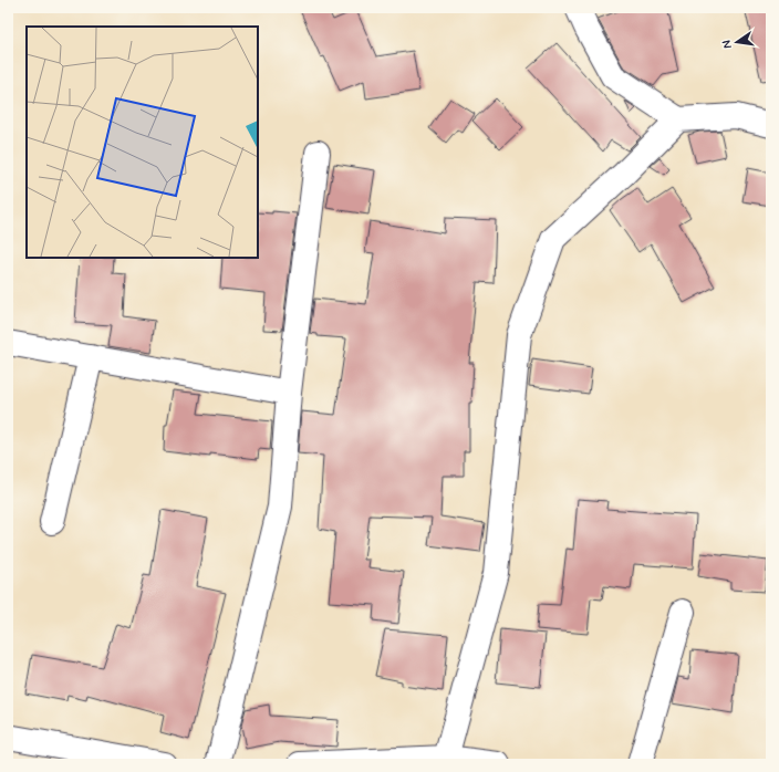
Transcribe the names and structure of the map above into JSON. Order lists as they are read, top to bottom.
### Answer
{
  "north": "left"
}
